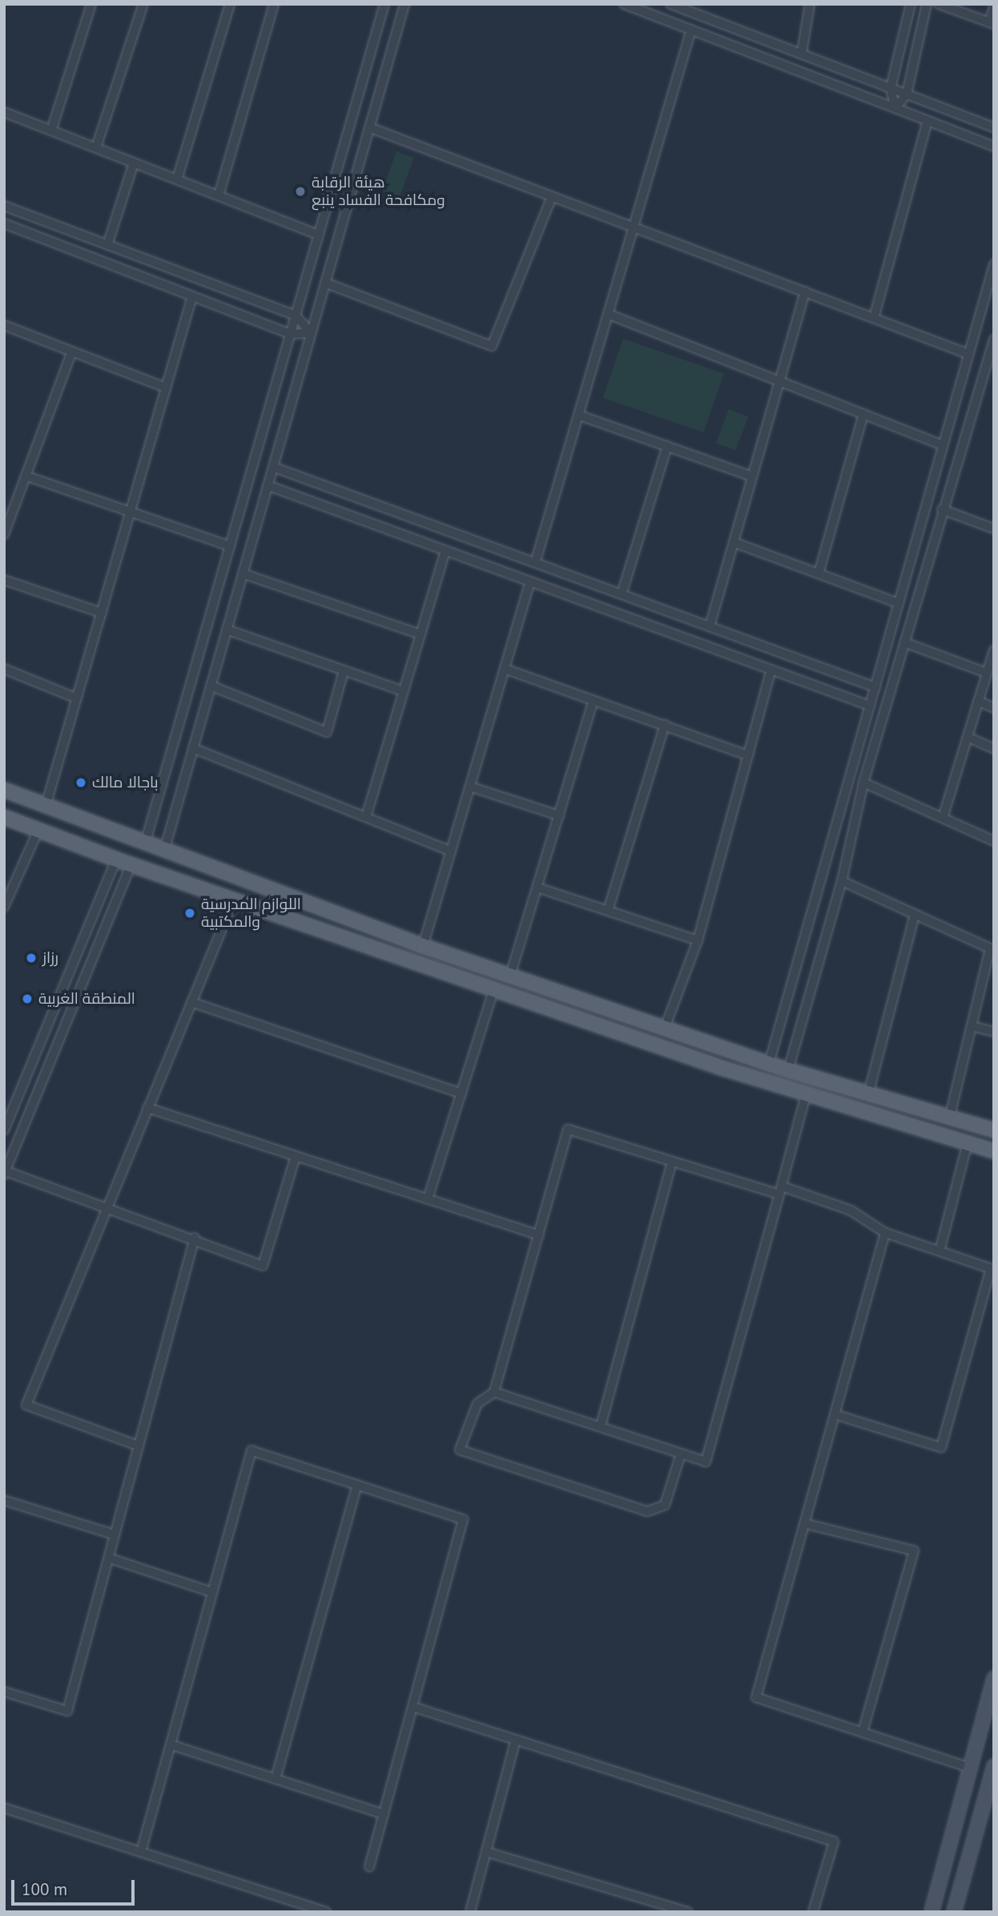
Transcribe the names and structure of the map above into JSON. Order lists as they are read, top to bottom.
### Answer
{
  "places": [
    "هيئة الرقابة ومكافحة الفساد ينبع",
    "باجالا مالك",
    "اللوازم المدرسية والمكتبية",
    "رزاز",
    "المنطقة الغربية"
  ],
  "scale_bar": "100 m"
}
